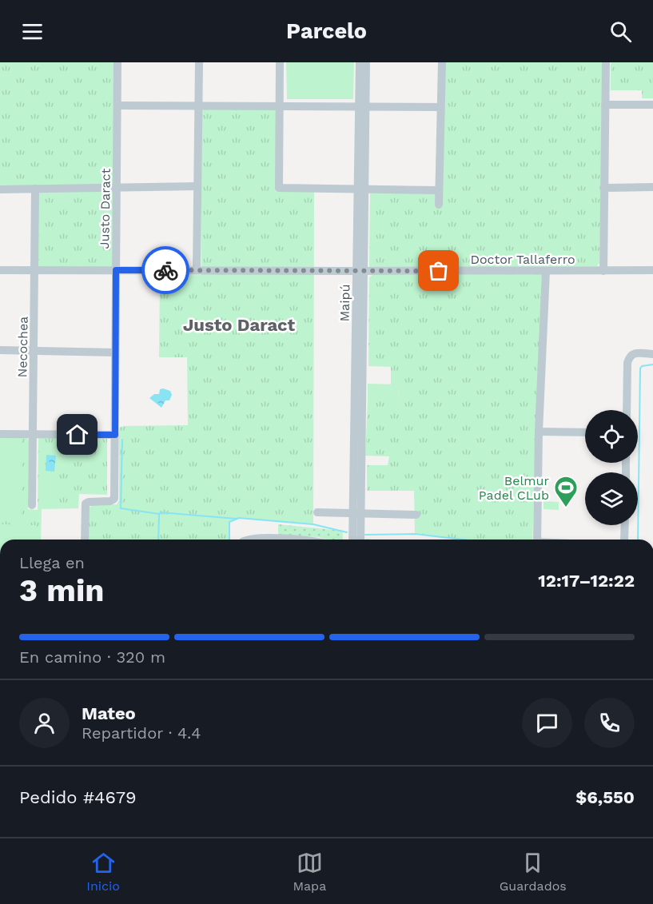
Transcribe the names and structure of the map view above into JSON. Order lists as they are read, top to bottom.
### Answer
{
  "streets": {
    "street": [
      "Justo Daract",
      "Doctor Tallaferro",
      "Maipú",
      "Necochea"
    ]
  },
  "crossings": [
    ["Justo Daract", "Doctor Tallaferro"],
    ["Doctor Tallaferro", "Maipú"],
    ["Doctor Tallaferro", "Necochea"]
  ],
  "districts": ["Justo Daract"],
  "places": {
    "sports": ["Belmur Padel CLub"]
  },
  "page": {
    "header": "Parcelo",
    "heading": ["3 min", "Llega en", "12:17–12:22"],
    "panel": [
      "Mateo",
      "Repartidor · 4.4",
      "Pedido #4679",
      "$6,550"
    ],
    "bar": "En camino · 320 m",
    "tabs": ["Inicio", "Mapa", "Guardados"]
  }
}
